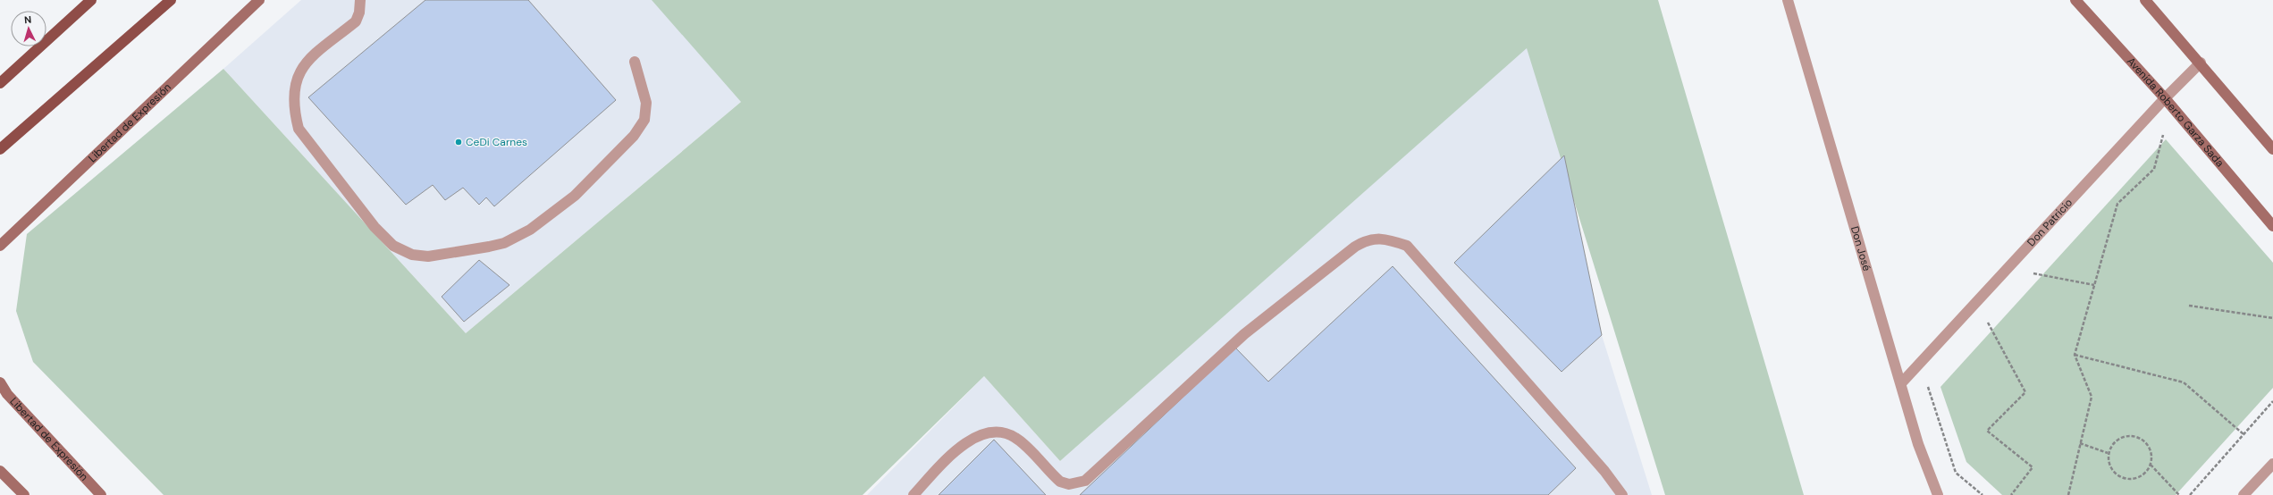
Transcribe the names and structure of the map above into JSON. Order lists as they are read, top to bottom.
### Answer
{
  "streets": {
    "street": [
      "Avenida Roberto Garza Sada",
      "Libertad de Expresión",
      "Don Patricio",
      "Don José"
    ]
  },
  "crossings": [
    ["Avenida Roberto Garza Sada", "Don Patricio"],
    ["Don Patricio", "Don José"]
  ],
  "places": ["CeDi Carnes"],
  "north": "top"
}
